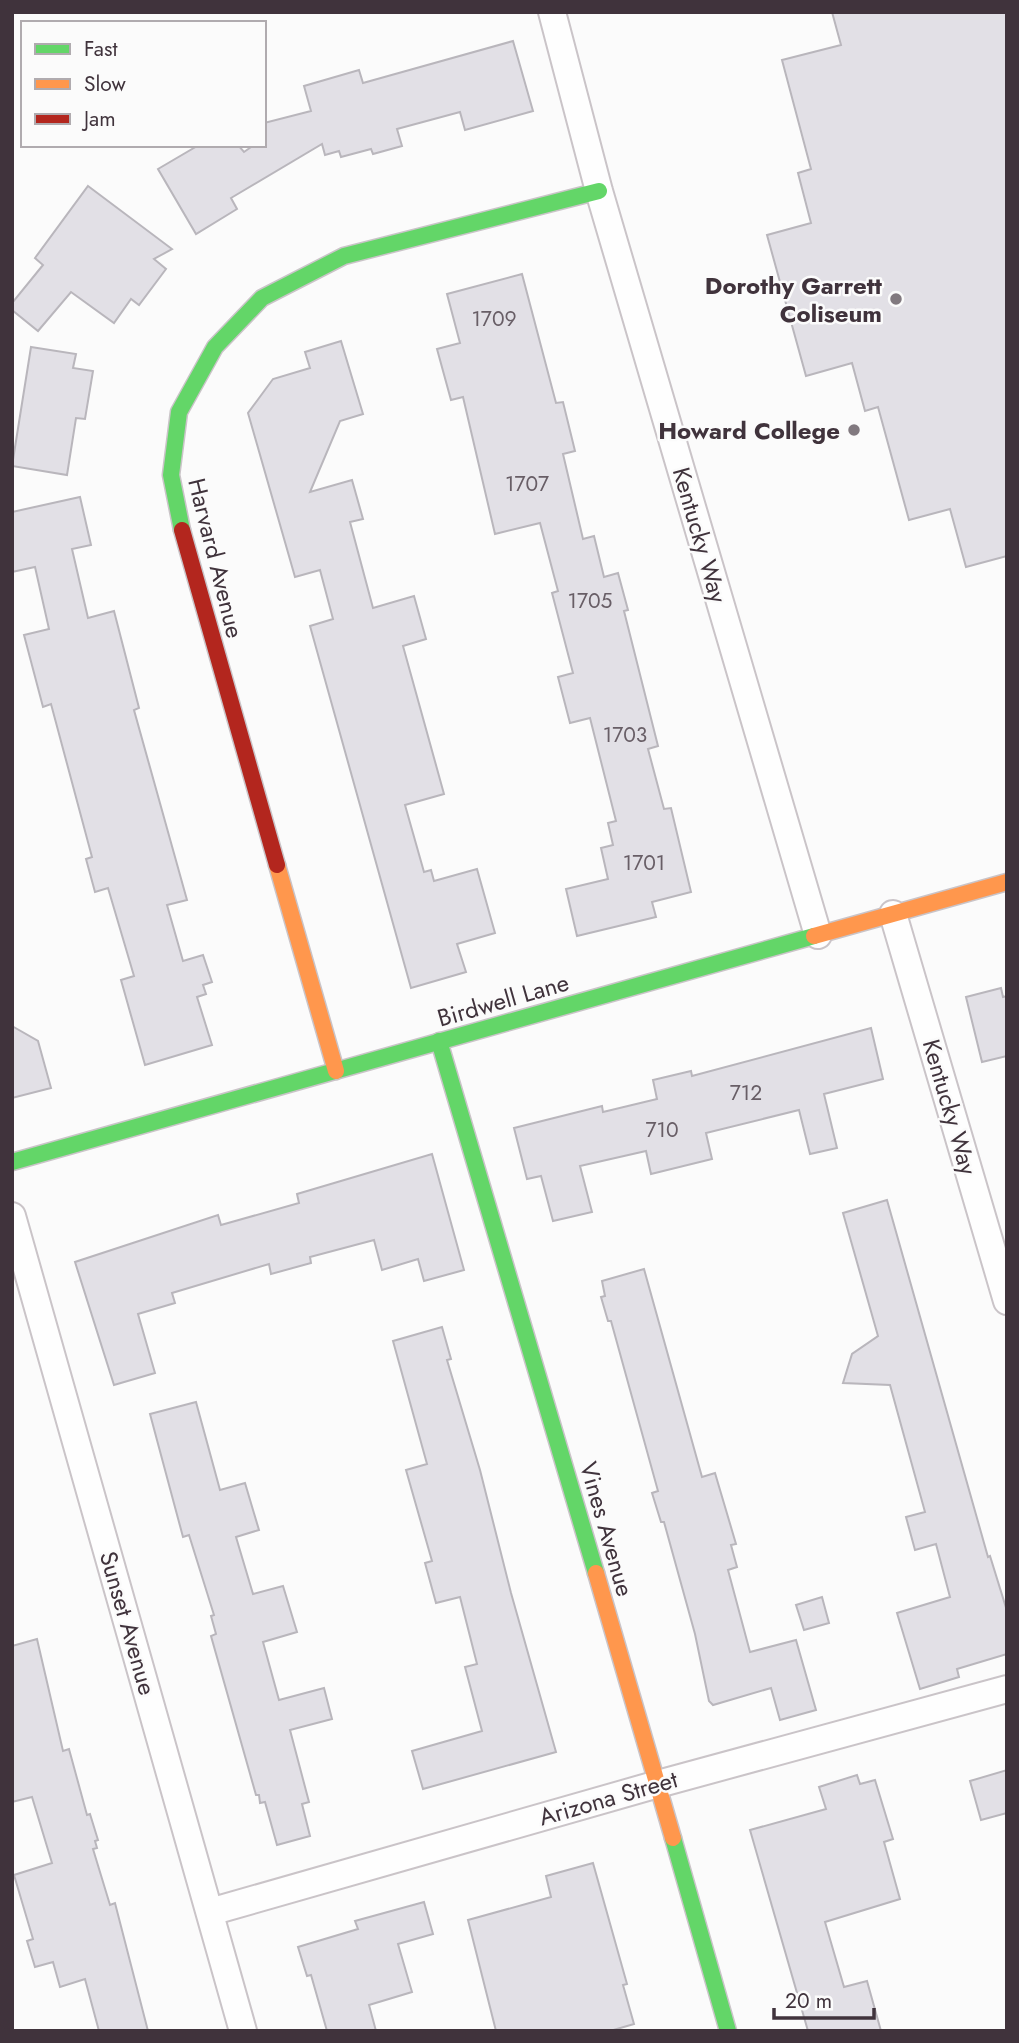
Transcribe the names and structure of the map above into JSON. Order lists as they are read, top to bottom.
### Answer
{
  "streets": {
    "street": [
      "Kentucky Way",
      "Harvard Avenue",
      "Birdwell Lane",
      "Vines Avenue",
      "Sunset Avenue",
      "Arizona Street"
    ]
  },
  "crossings": [
    ["Kentucky Way", "Harvard Avenue"],
    ["Kentucky Way", "Birdwell Lane"],
    ["Harvard Avenue", "Birdwell Lane"],
    ["Birdwell Lane", "Vines Avenue"],
    ["Vines Avenue", "Arizona Street"],
    ["Sunset Avenue", "Arizona Street"]
  ],
  "places": ["Dorothy Garrett Coliseum", "Howard College"],
  "house_numbers": [
    "1709",
    "1707",
    "1705",
    "1703",
    "1701",
    "712",
    "710"
  ],
  "legend": ["Fast", "Slow", "Jam"],
  "scale_bar": "20 m"
}
